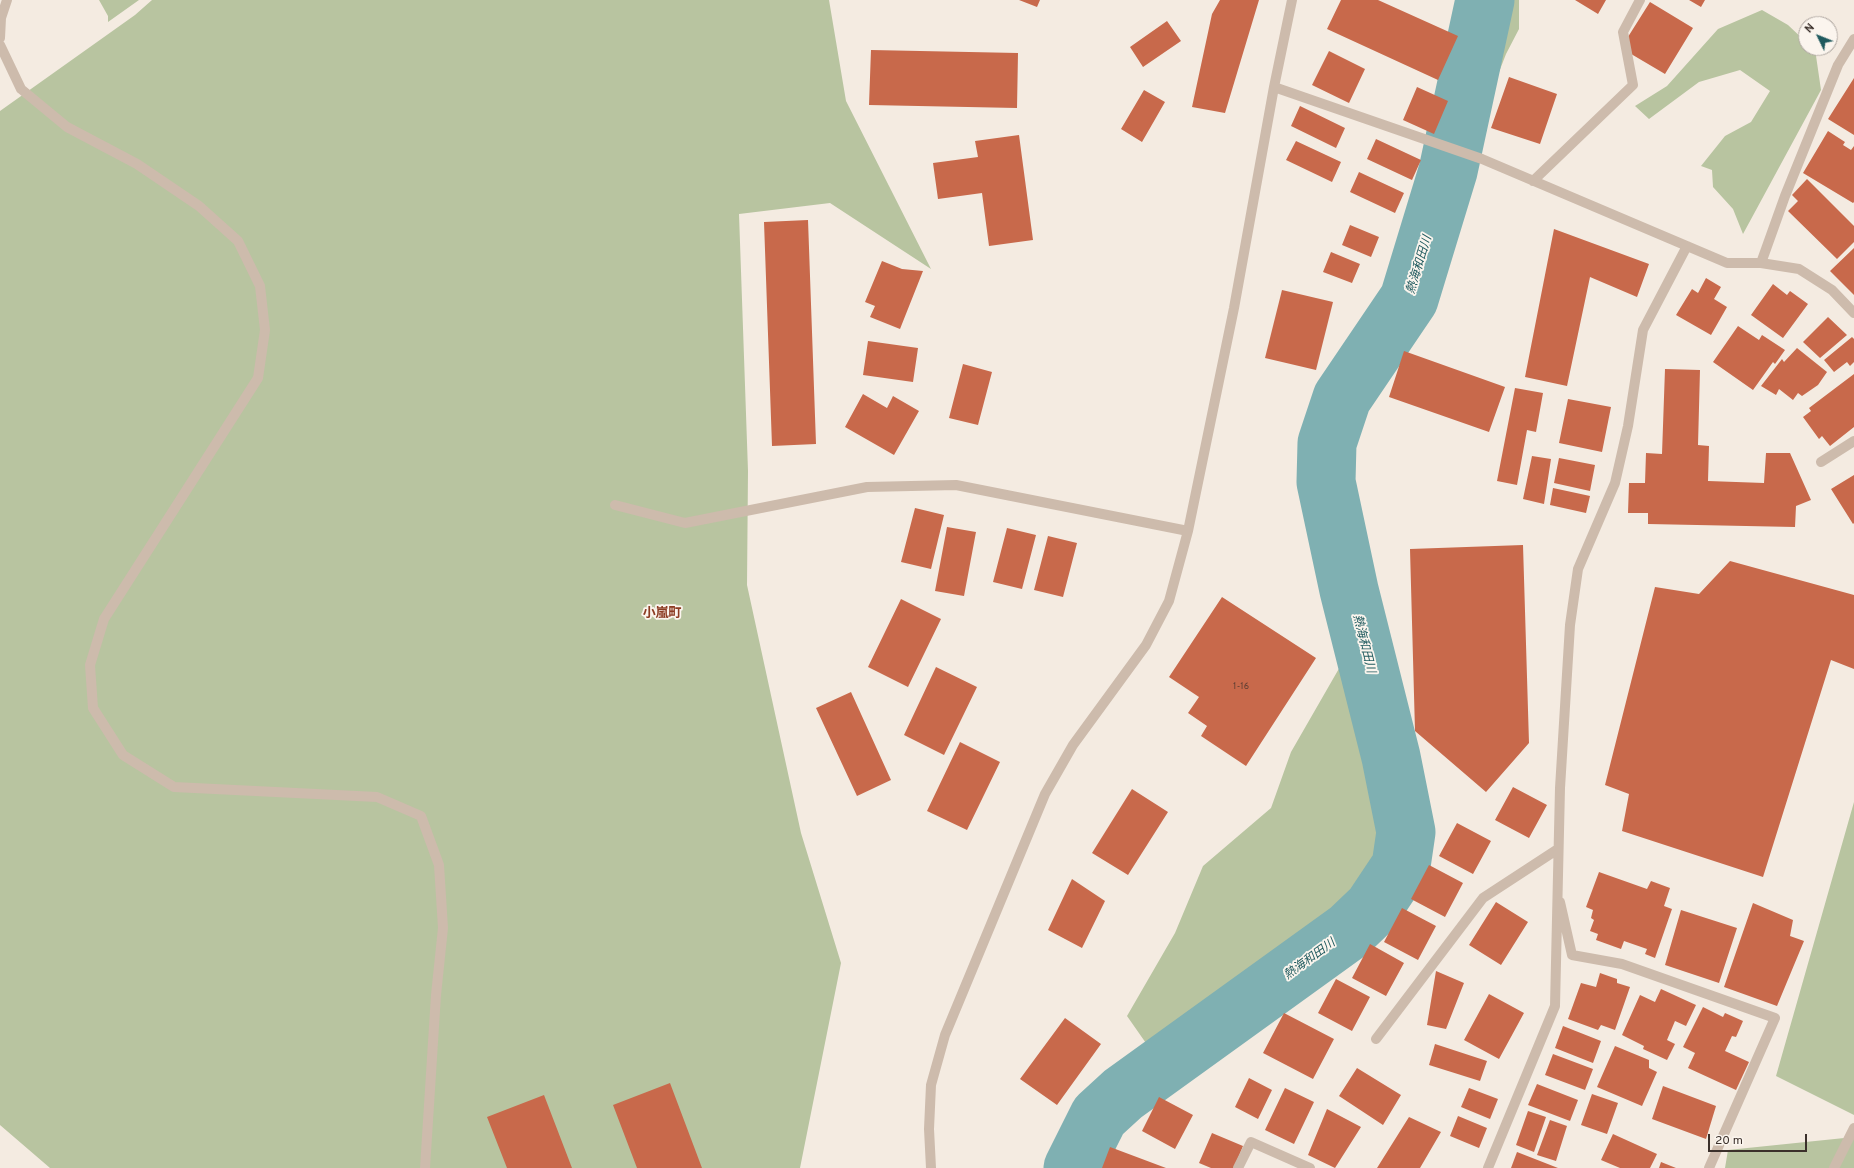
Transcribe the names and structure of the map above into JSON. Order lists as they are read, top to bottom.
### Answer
{
  "districts": ["小嵐町"],
  "water": ["熱海和田川"],
  "house_numbers": ["1-16"],
  "scale_bar": "20 m",
  "north": "top left"
}
